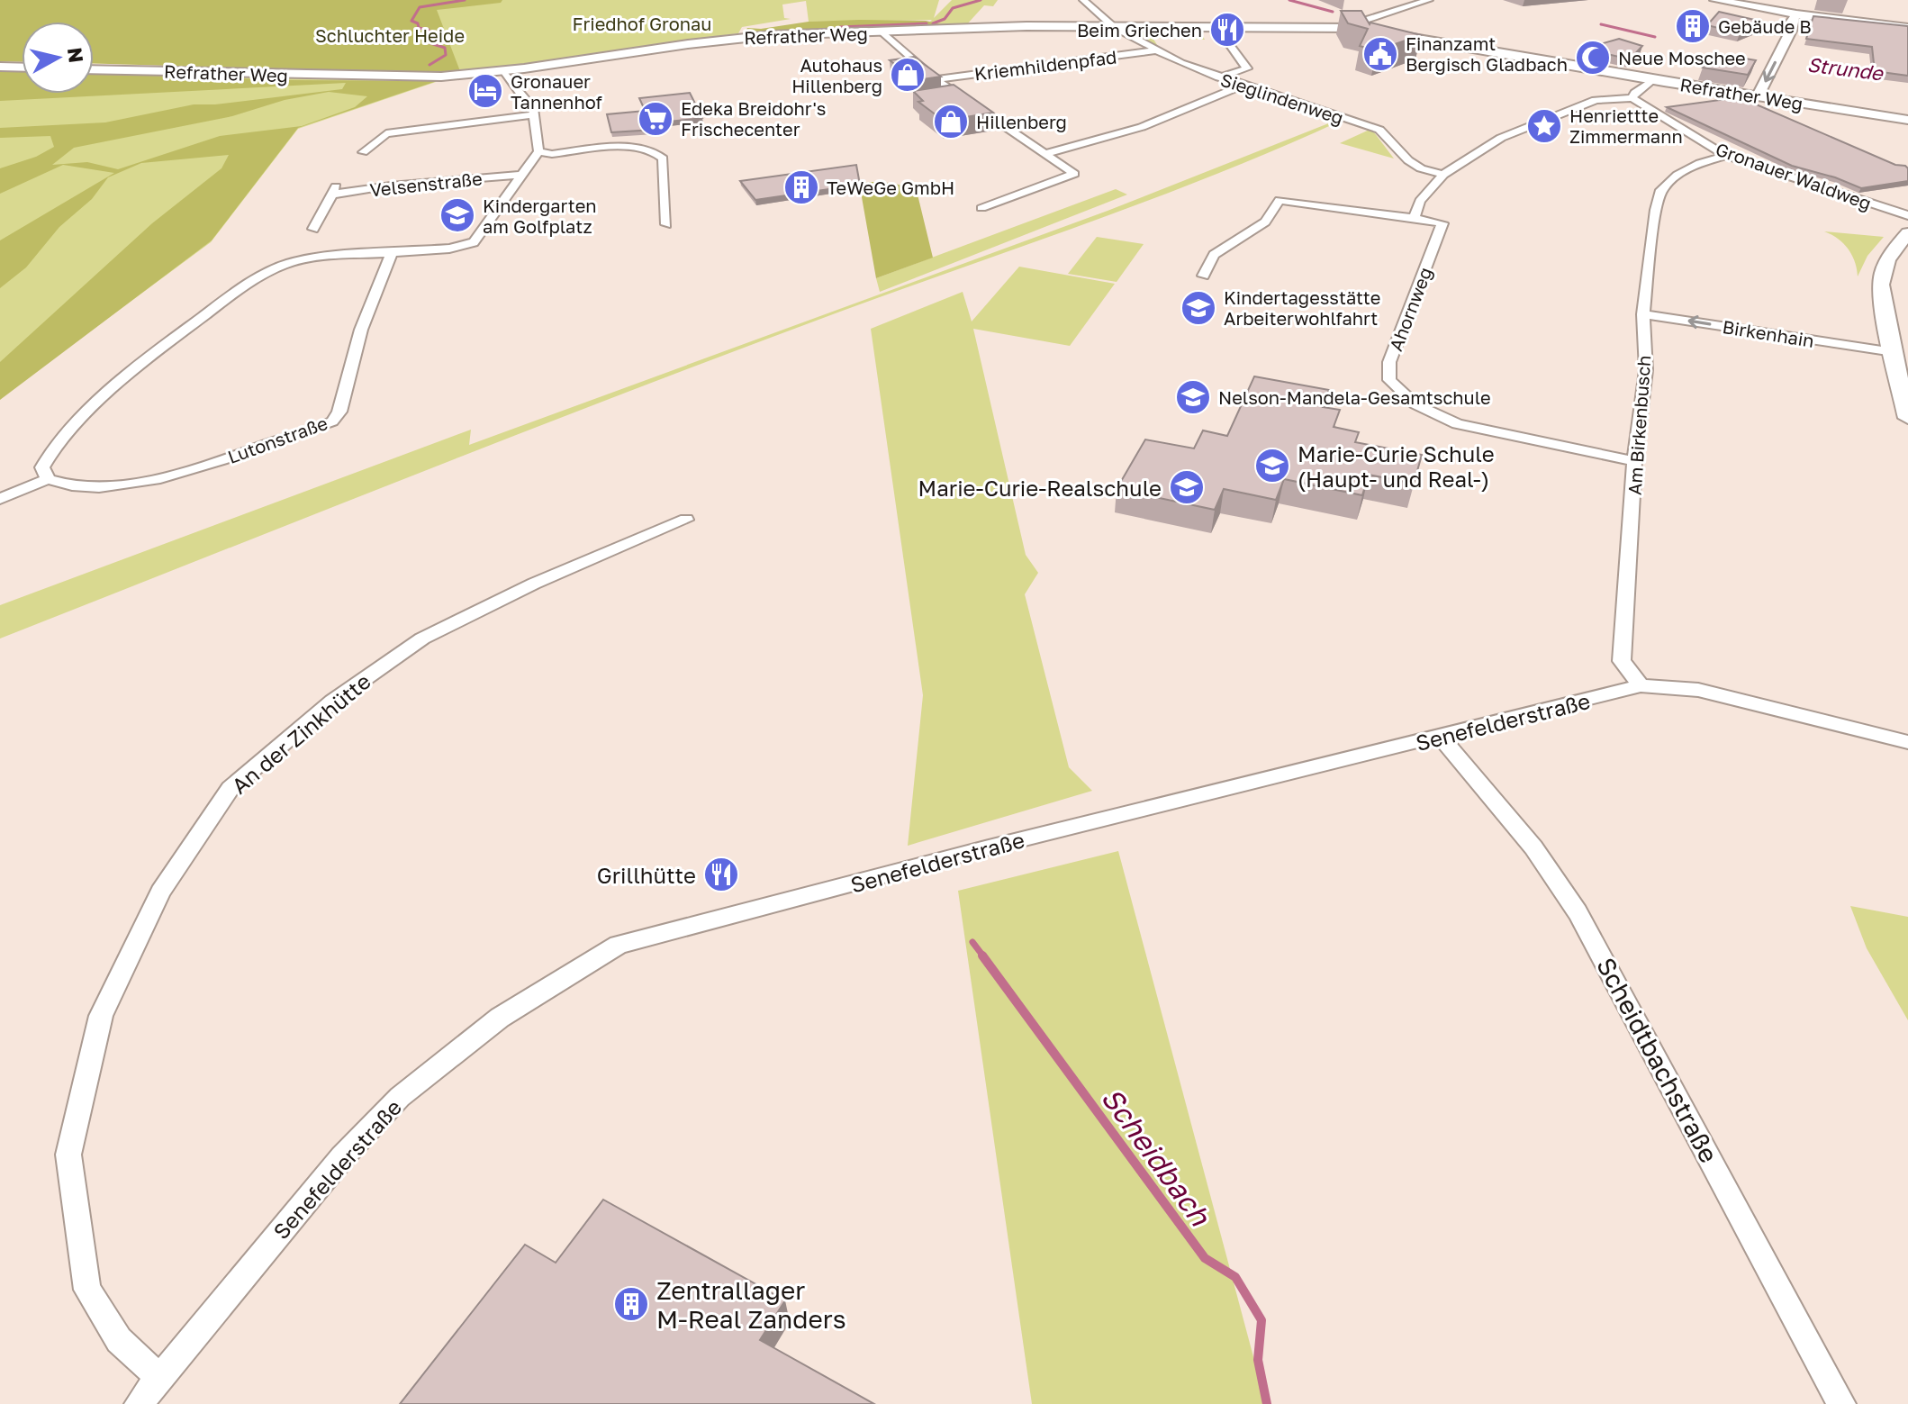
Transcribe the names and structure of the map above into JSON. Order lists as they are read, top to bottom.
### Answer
{
  "streets": {
    "main road": ["Refrather Weg"],
    "street": [
      "Kriemhildenpfad",
      "Sieglindenweg",
      "Gronauer Waldweg",
      "Velsenstraße",
      "Ahornweg",
      "Birkenhain",
      "Am Birkenbusch",
      "Lutonstraße",
      "Senefelderstraße",
      "An der Zinkhütte",
      "Scheidtbachstraße"
    ]
  },
  "crossings": [
    ["Refrather Weg", "Sieglindenweg"],
    ["Kriemhildenpfad", "Sieglindenweg"],
    ["Gronauer Waldweg", "Am Birkenbusch"],
    ["Ahornweg", "Am Birkenbusch"],
    ["Birkenhain", "Am Birkenbusch"],
    ["Am Birkenbusch", "Senefelderstraße"],
    ["Senefelderstraße", "An der Zinkhütte"],
    ["Senefelderstraße", "Scheidtbachstraße"]
  ],
  "one_way": ["Birkenhain"],
  "water": ["Strunde", "Scheidbach"],
  "parks": ["Friedhof Gronau", "Schluchter Heide"],
  "places": {
    "building": ["Gebäude B", "TeWeGe GmbH", "Zentrallager M-Real Zanders"],
    "restaurant": ["Beim Griechen", "Grillhütte"],
    "public building": ["Finanzamt Bergisch Gladbach"],
    "mosque": ["Neue Moschee"],
    "shop": ["Autohaus Hillenberg", "Hillenberg"],
    "hotel": ["Gronauer Tannenhof"],
    "supermarket": ["Edeka Breidohr's Frischecenter"],
    "place": ["Henriettte Zimmermann"],
    "school or university": [
      "Kindergarten am Golfplatz",
      "Kindertagesstätte Arbeiterwohlfahrt",
      "Nelson-Mandela-Gesamtschule",
      "Marie-Curie Schule (Haupt- und Real-)",
      "Marie-Curie-Realschule"
    ]
  },
  "north": "right"
}
